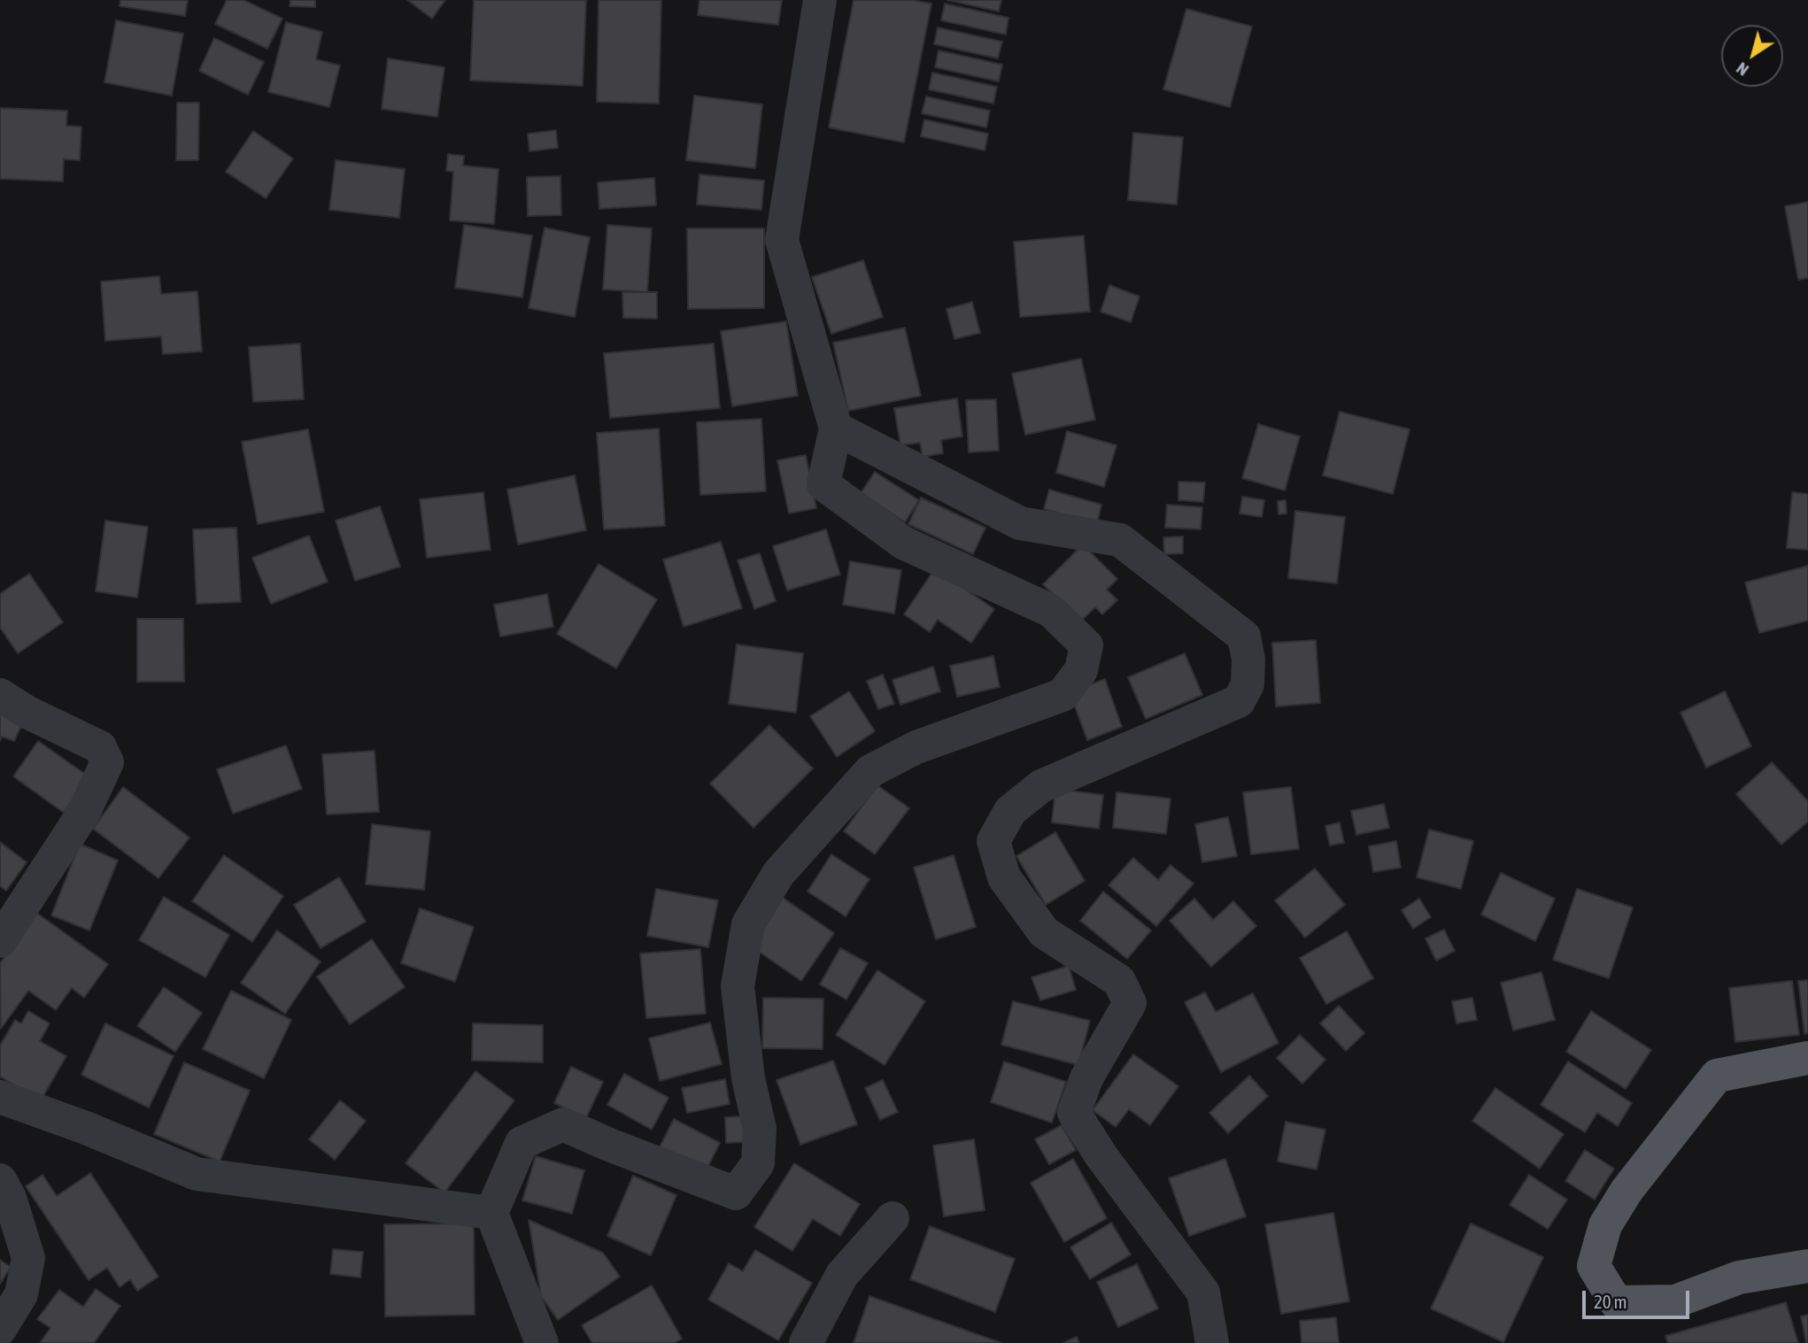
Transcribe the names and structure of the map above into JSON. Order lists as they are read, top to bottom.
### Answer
{
  "scale_bar": "20 m",
  "north": "bottom left"
}
